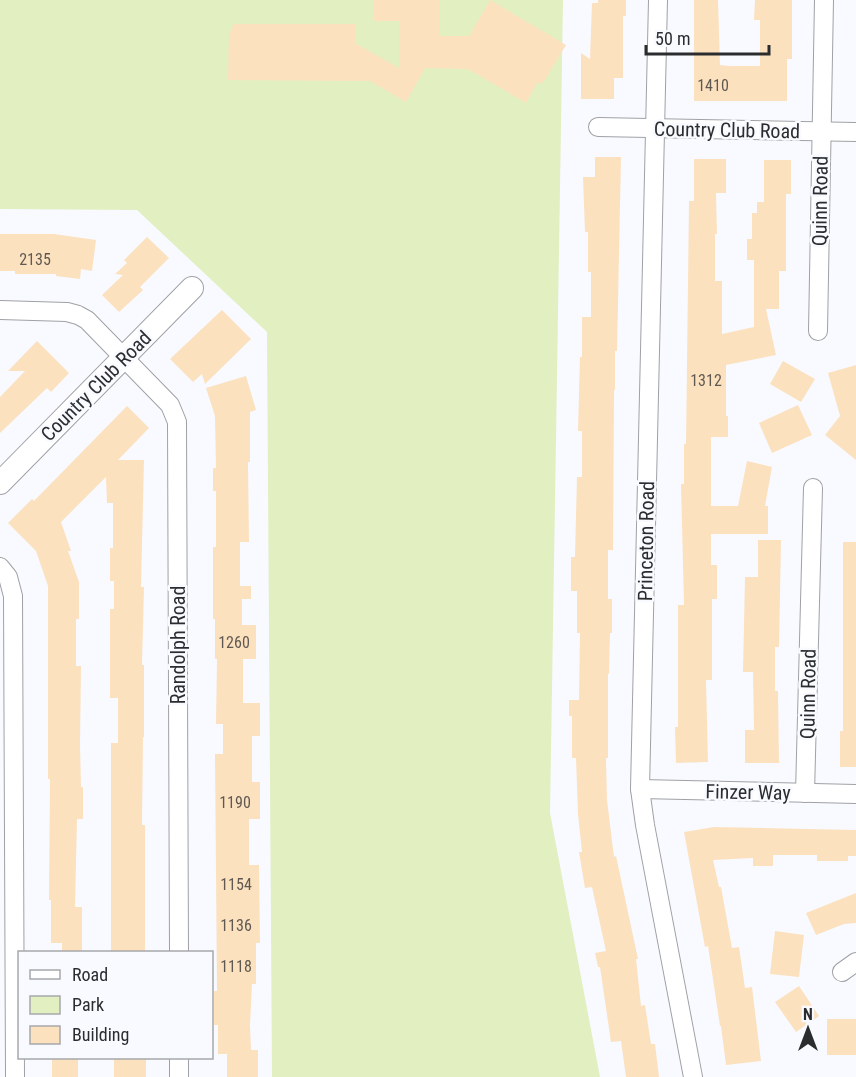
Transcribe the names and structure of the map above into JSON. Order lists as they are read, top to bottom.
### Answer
{
  "streets": {
    "street": [
      "Country Club Road",
      "Quinn Road",
      "Princeton Road",
      "Randolph Road",
      "Finzer Way"
    ]
  },
  "crossings": [
    ["Country Club Road", "Quinn Road"],
    ["Country Club Road", "Princeton Road"],
    ["Country Club Road", "Randolph Road"],
    ["Quinn Road", "Finzer Way"],
    ["Princeton Road", "Finzer Way"]
  ],
  "house_numbers": [
    "1410",
    "2135",
    "1312",
    "1260",
    "1190",
    "1154",
    "1136",
    "1118"
  ],
  "legend": ["Road", "Park", "Building"],
  "scale_bar": "50 m",
  "north": "top"
}
